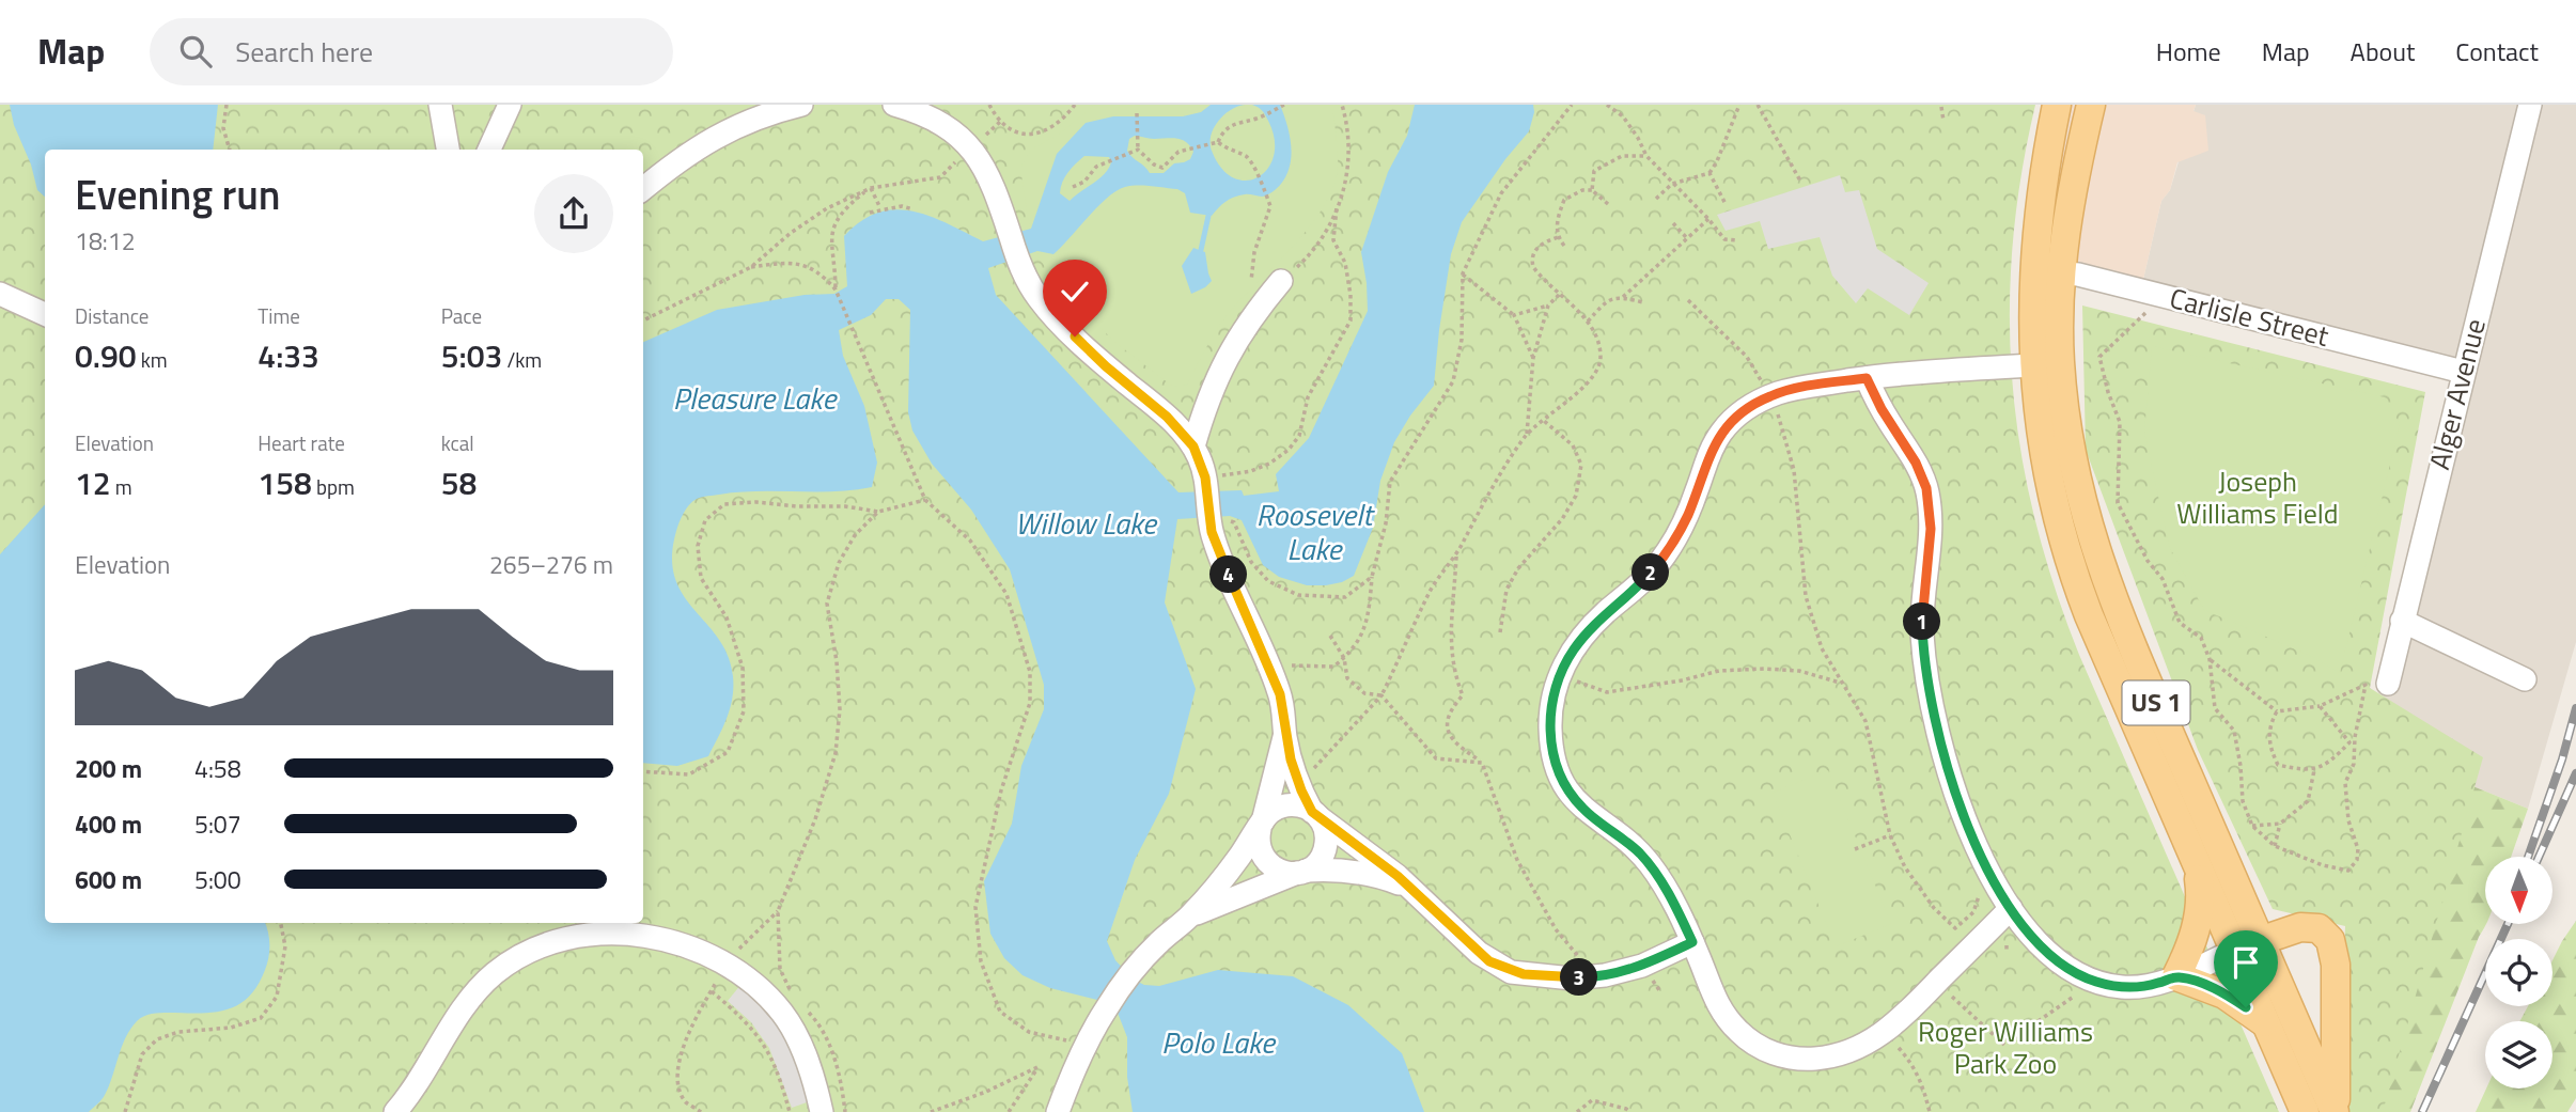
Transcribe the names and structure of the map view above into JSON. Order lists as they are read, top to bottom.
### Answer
{
  "streets": {
    "main road": ["US 1"],
    "street": ["Carlisle Street", "Alger Avenue"]
  },
  "crossings": [
    ["Carlisle Street", "Alger Avenue"],
    ["Carlisle Street", "US 1"]
  ],
  "water": [
    "Pleasure Lake",
    "Roosevelt Lake",
    "Willow Lake",
    "Polo Lake"
  ],
  "parks": ["Joseph Williams Field", "Roger Williams Park Zoo"],
  "north": "bottom",
  "page": {
    "header": "Map",
    "search": "Search here",
    "nav": [
      "Home",
      "Map",
      "About",
      "Contact"
    ],
    "heading": ["Evening run", "18:12"],
    "stats": [
      ["Distance", "0.90 km"],
      ["Time", "4:33"],
      ["Pace", "5:03 /km"],
      ["Elevation", "12 m"],
      ["Heart rate", "158 bpm"],
      ["kcal", "58"]
    ],
    "chart": ["Elevation", "265–276 m"],
    "pins": [
      "2",
      "4",
      "1",
      "3"
    ],
    "list": [
      {
        "name": "200 m",
        "note": "4:58"
      },
      {
        "name": "400 m",
        "note": "5:07"
      },
      {
        "name": "600 m",
        "note": "5:00"
      }
    ]
  }
}
